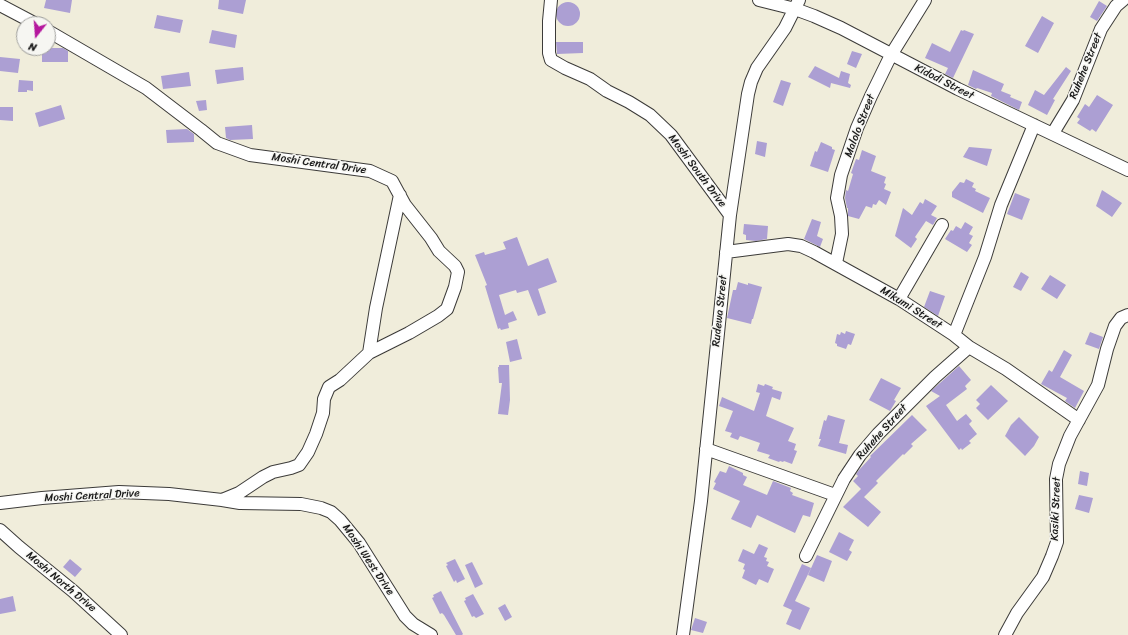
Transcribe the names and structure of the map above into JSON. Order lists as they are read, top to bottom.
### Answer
{
  "streets": {
    "street": [
      "Ruhehe Street",
      "Kidodi Street",
      "Malolo Street",
      "Moshi Central Drive",
      "Moshi South Drive",
      "Mikumi Street",
      "Rudewa Street",
      "Kasiki Street",
      "Moshi West Drive",
      "Moshi North Drive"
    ]
  },
  "crossings": [
    ["Ruhehe Street", "Kidodi Street"],
    ["Ruhehe Street", "Mikumi Street"],
    ["Kidodi Street", "Malolo Street"],
    ["Kidodi Street", "Rudewa Street"],
    ["Malolo Street", "Mikumi Street"],
    ["Moshi Central Drive", "Moshi West Drive"],
    ["Moshi South Drive", "Rudewa Street"],
    ["Mikumi Street", "Rudewa Street"],
    ["Mikumi Street", "Kasiki Street"]
  ],
  "north": "bottom"
}
